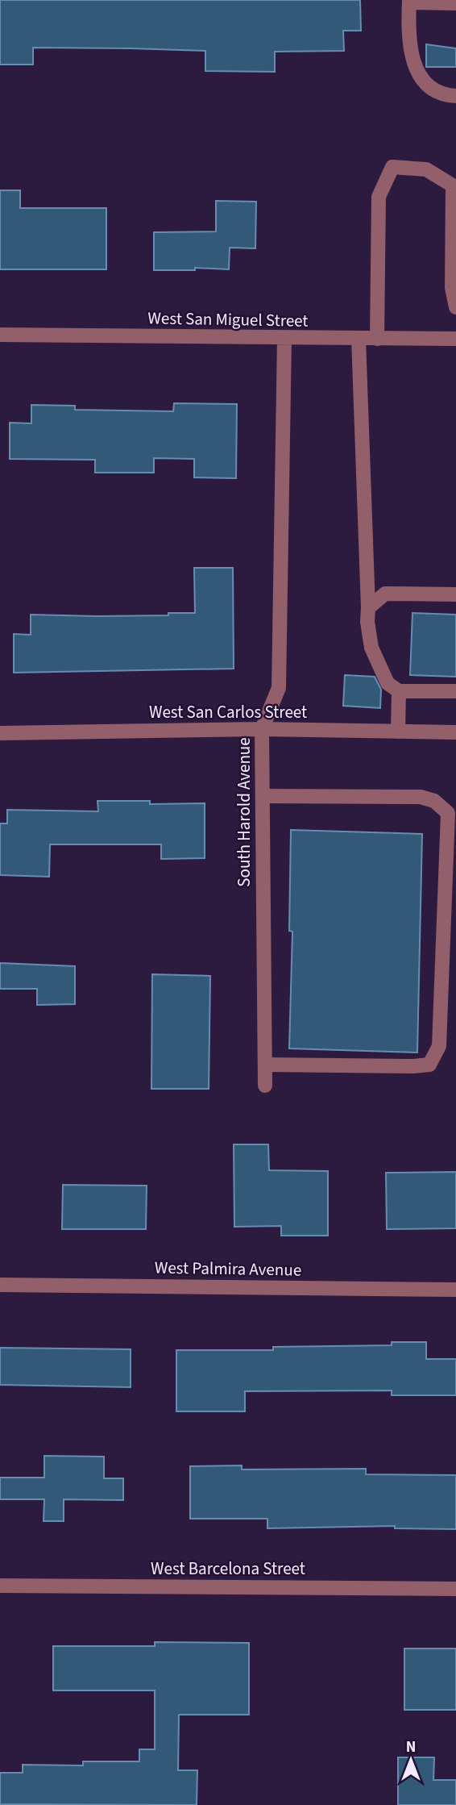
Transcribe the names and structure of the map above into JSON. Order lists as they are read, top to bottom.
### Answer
{
  "streets": {
    "street": [
      "West San Miguel Street",
      "West San Carlos Street",
      "South Harold Avenue",
      "West Palmira Avenue",
      "West Barcelona Street"
    ]
  },
  "crossings": [
    ["West San Miguel Street", "South Harold Avenue"],
    ["West San Carlos Street", "South Harold Avenue"]
  ],
  "north": "top"
}
